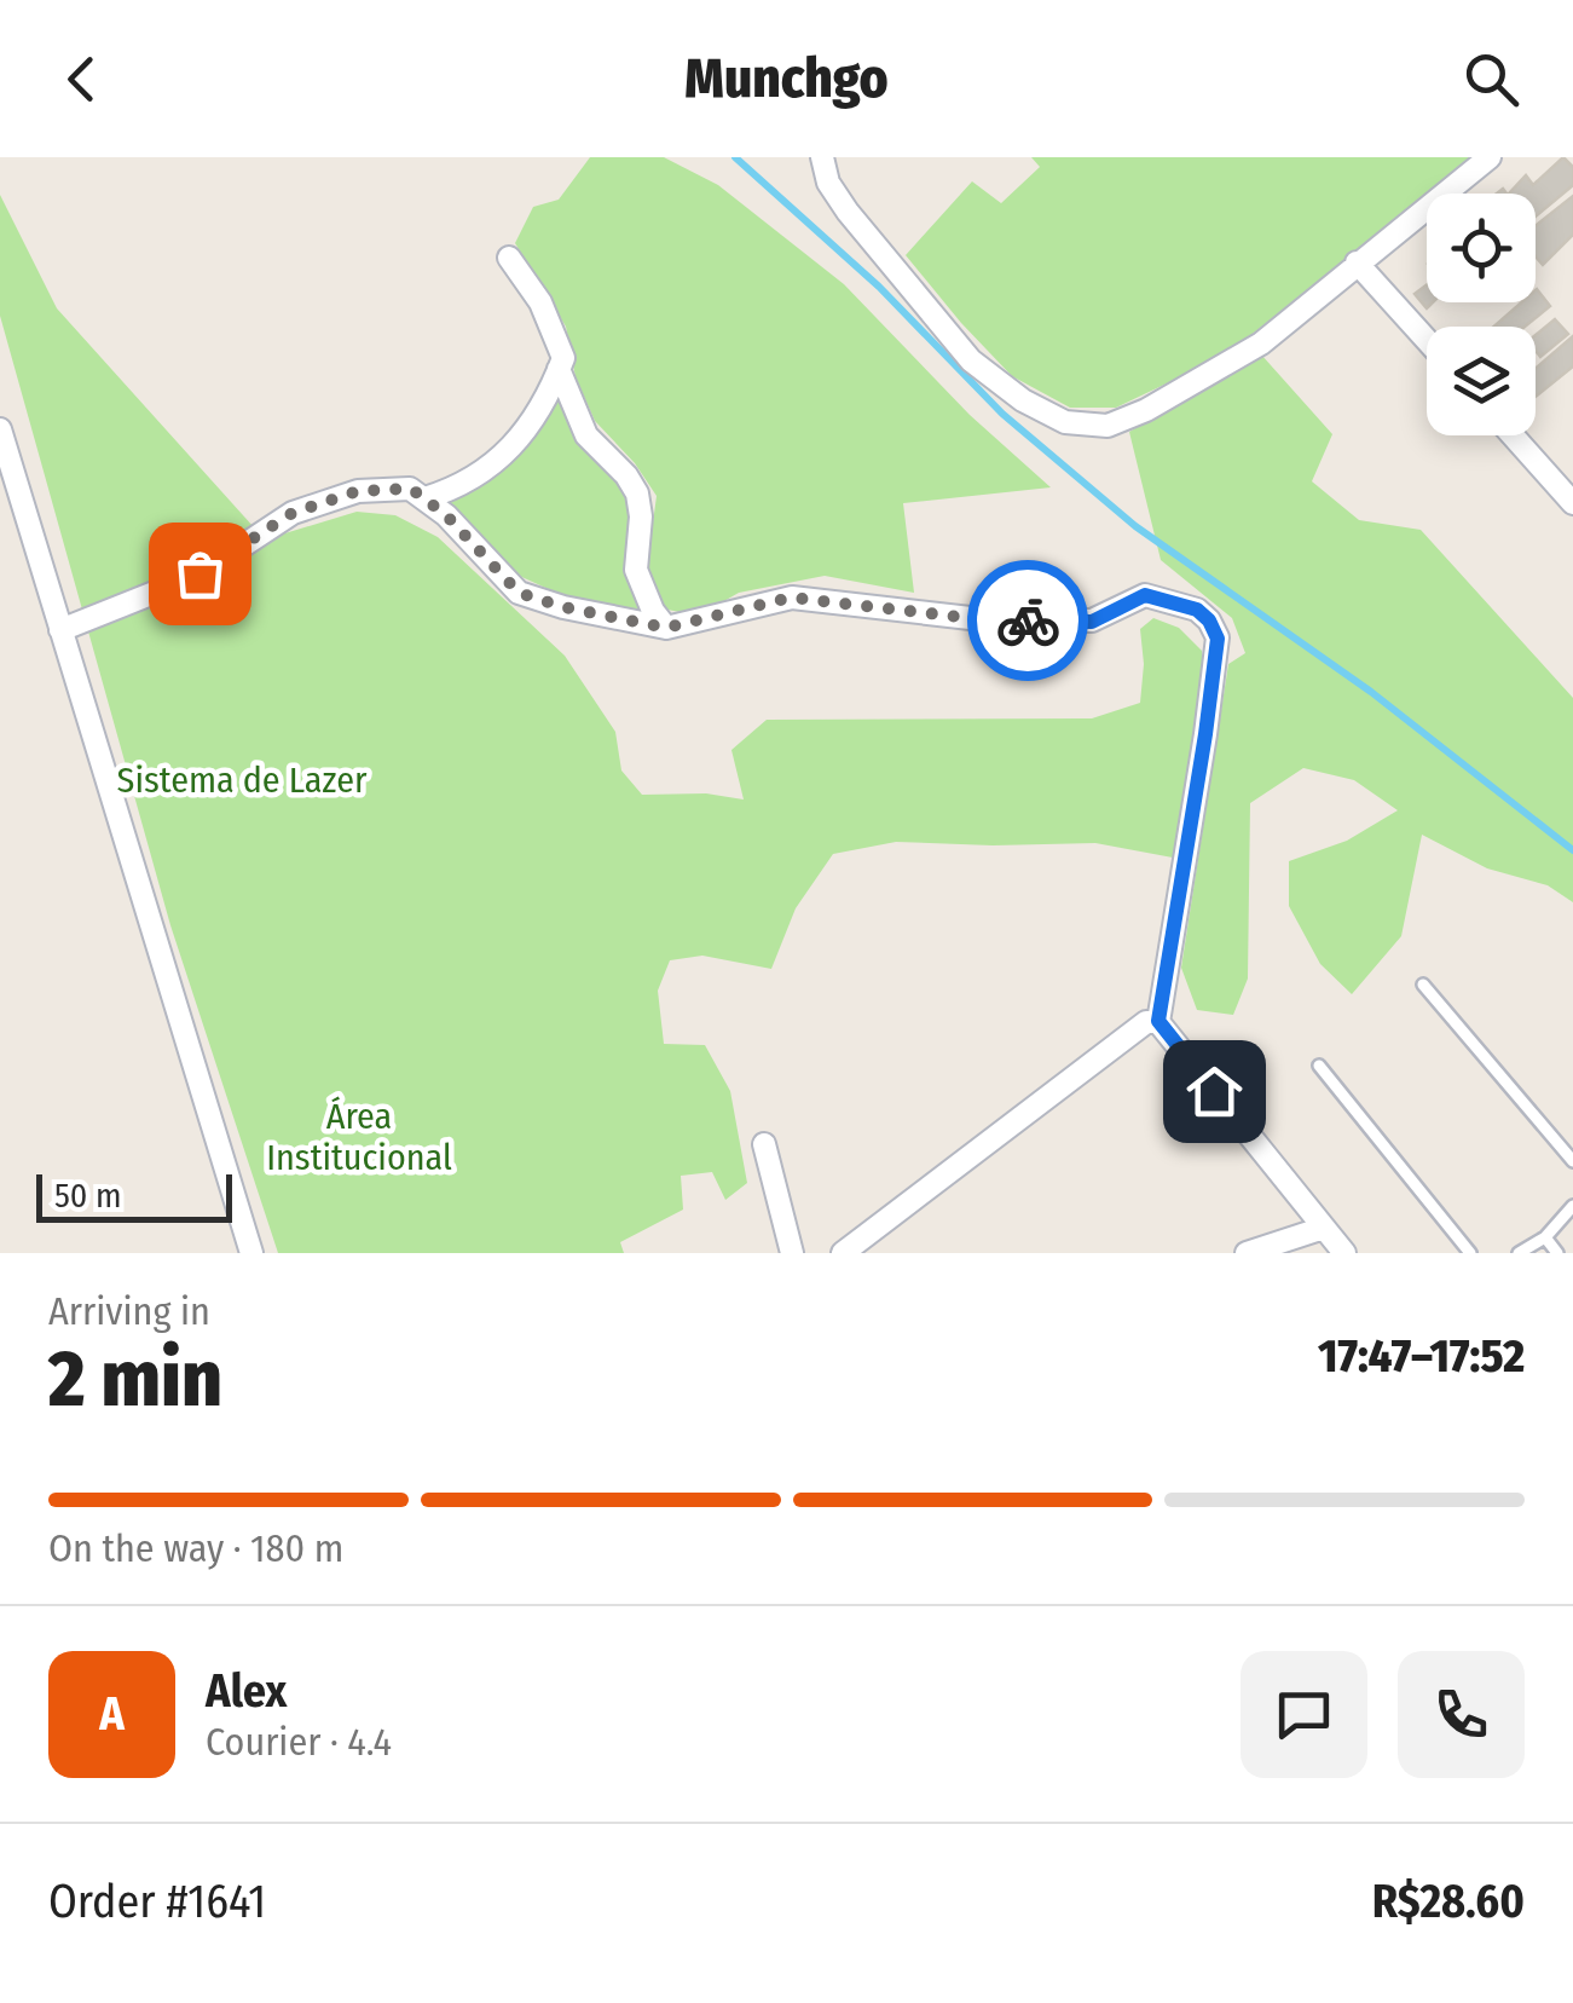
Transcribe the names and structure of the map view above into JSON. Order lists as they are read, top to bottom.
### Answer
{
  "parks": ["Sistema de Lazer", "Área Institucional"],
  "scale_bar": "50 m",
  "page": {
    "header": "Munchgo",
    "scale": "50 m",
    "heading": ["2 min", "Arriving in", "17:47–17:52"],
    "panel": [
      "Alex",
      "Courier · 4.4",
      "Order #1641",
      "R$28.60"
    ],
    "bar": "On the way · 180 m",
    "round": "A"
  }
}
